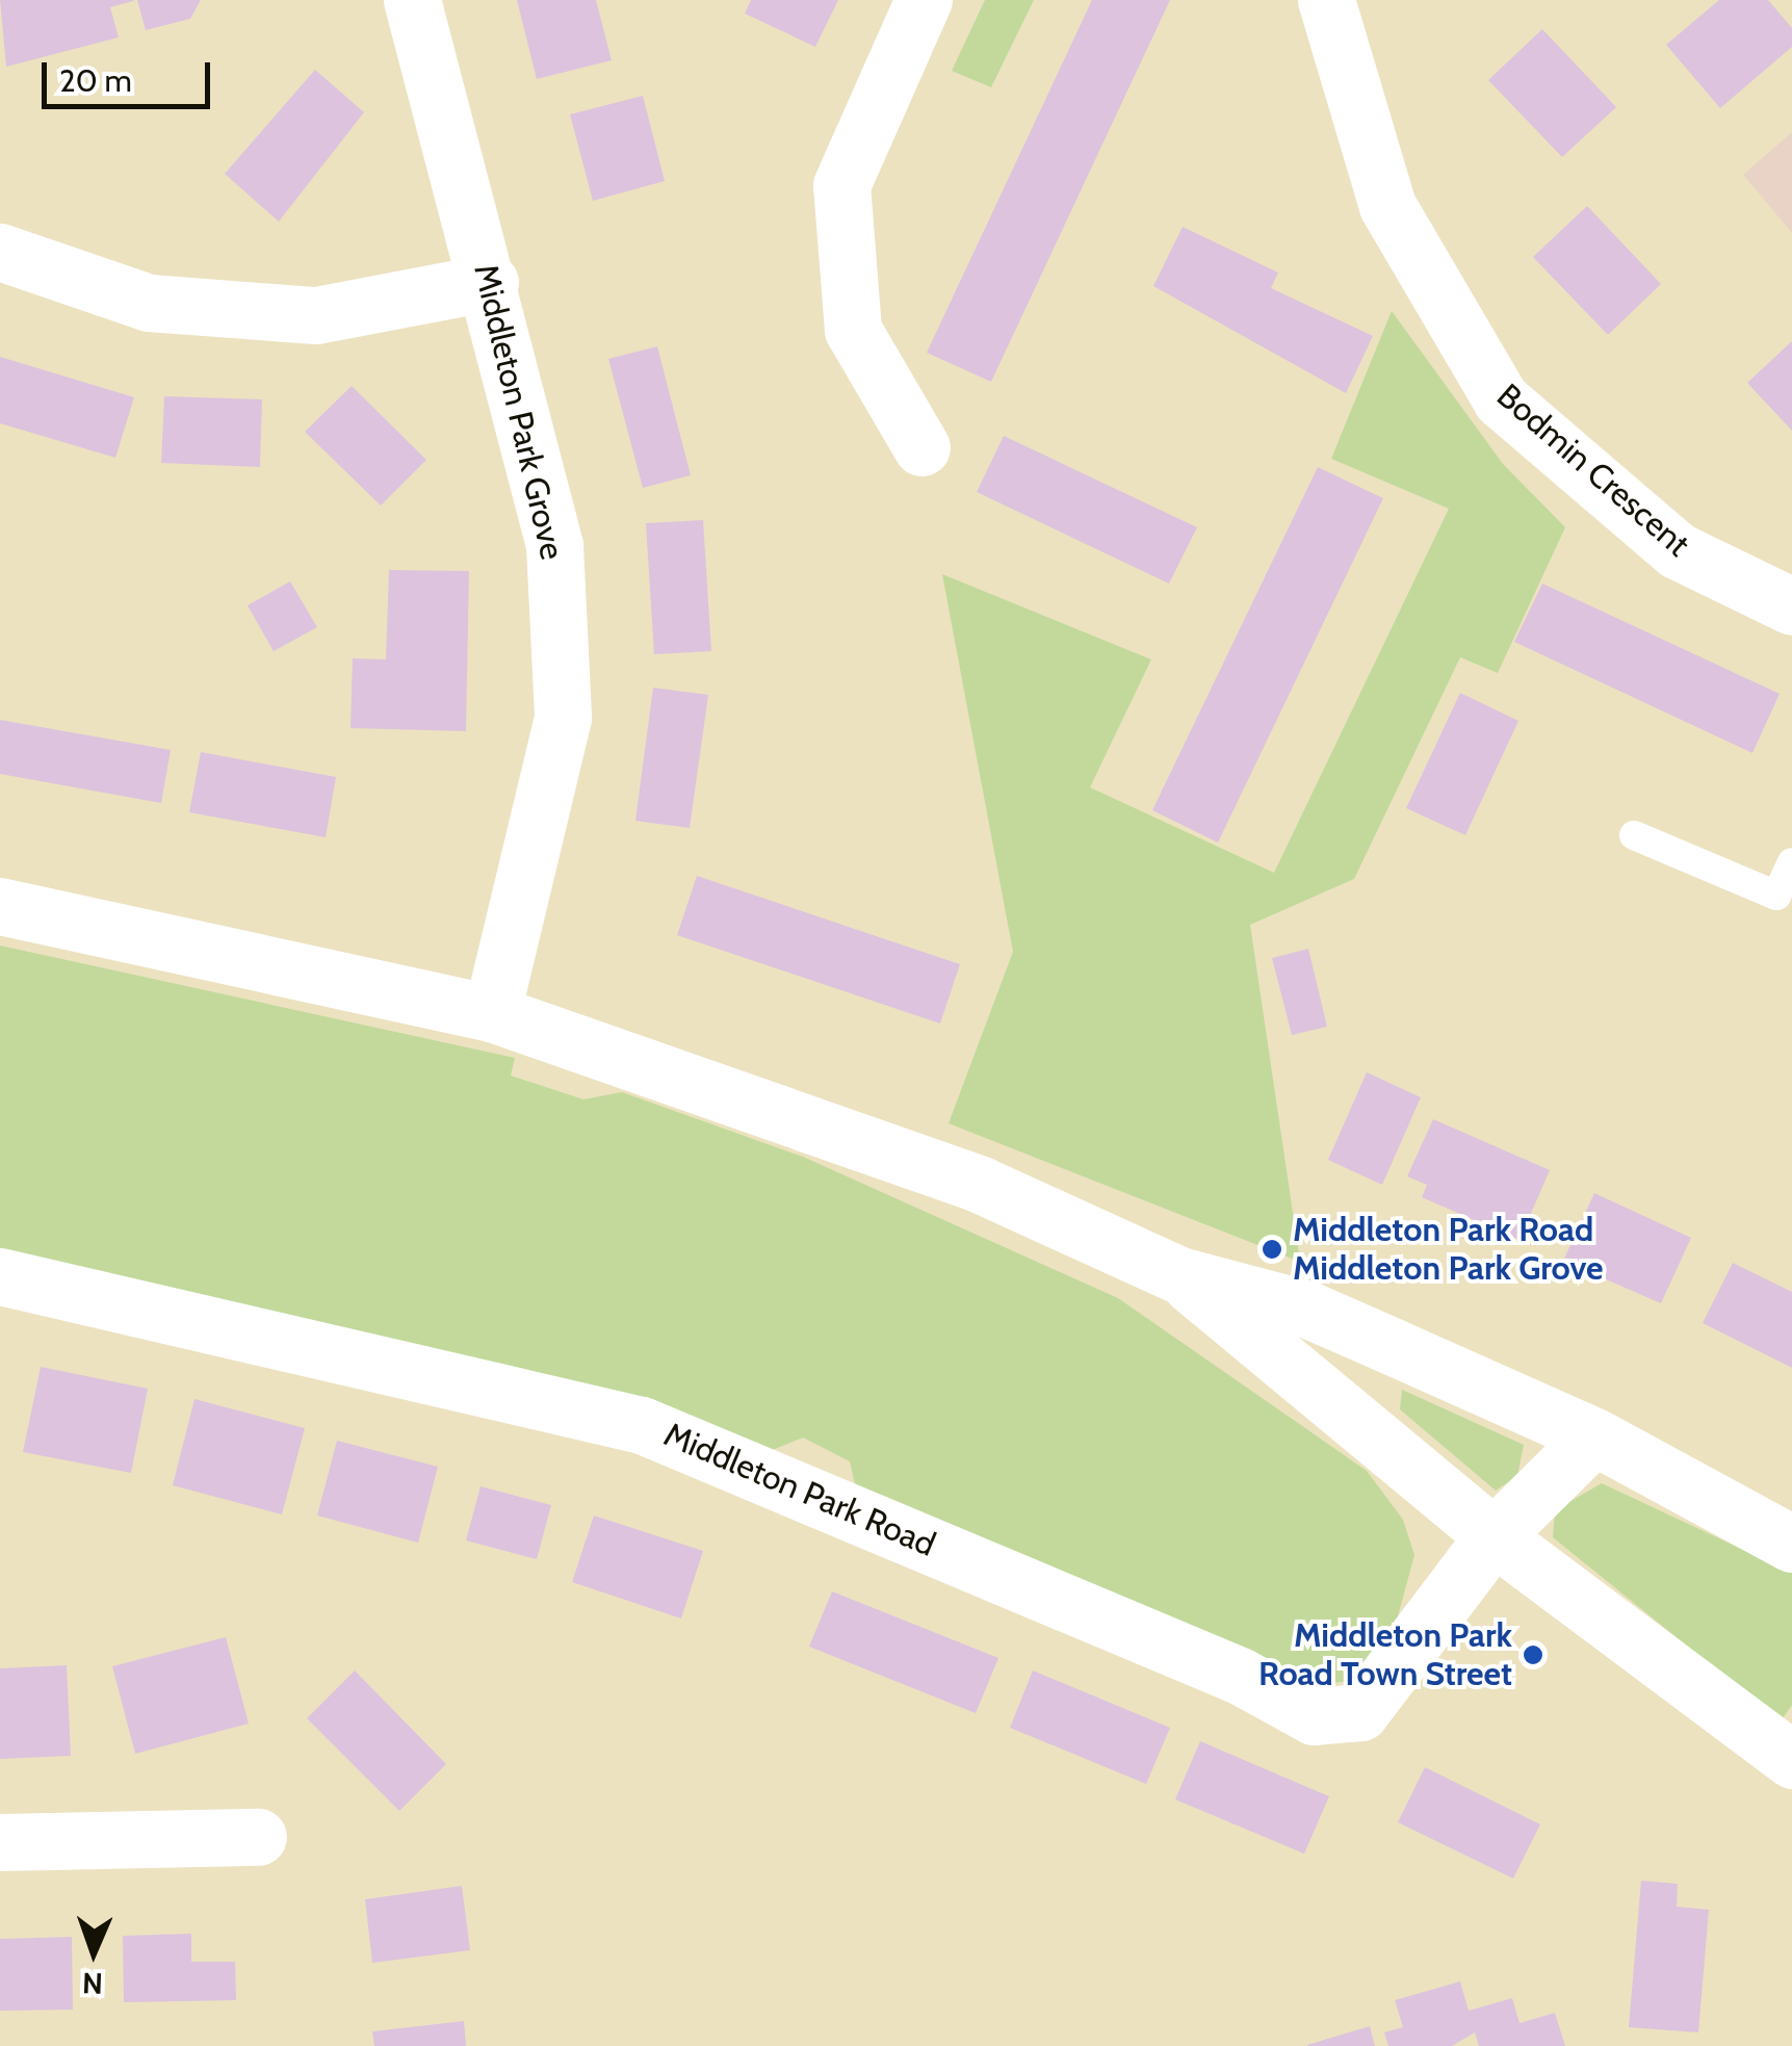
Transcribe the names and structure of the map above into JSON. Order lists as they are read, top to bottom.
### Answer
{
  "streets": {
    "street": ["Middleton Park Grove", "Bodmin Crescent", "Middleton Park Road"]
  },
  "places": ["Middleton Park Road Middleton Park Grove", "Middleton Park Road Town Street"],
  "scale_bar": "20 m",
  "north": "bottom"
}
